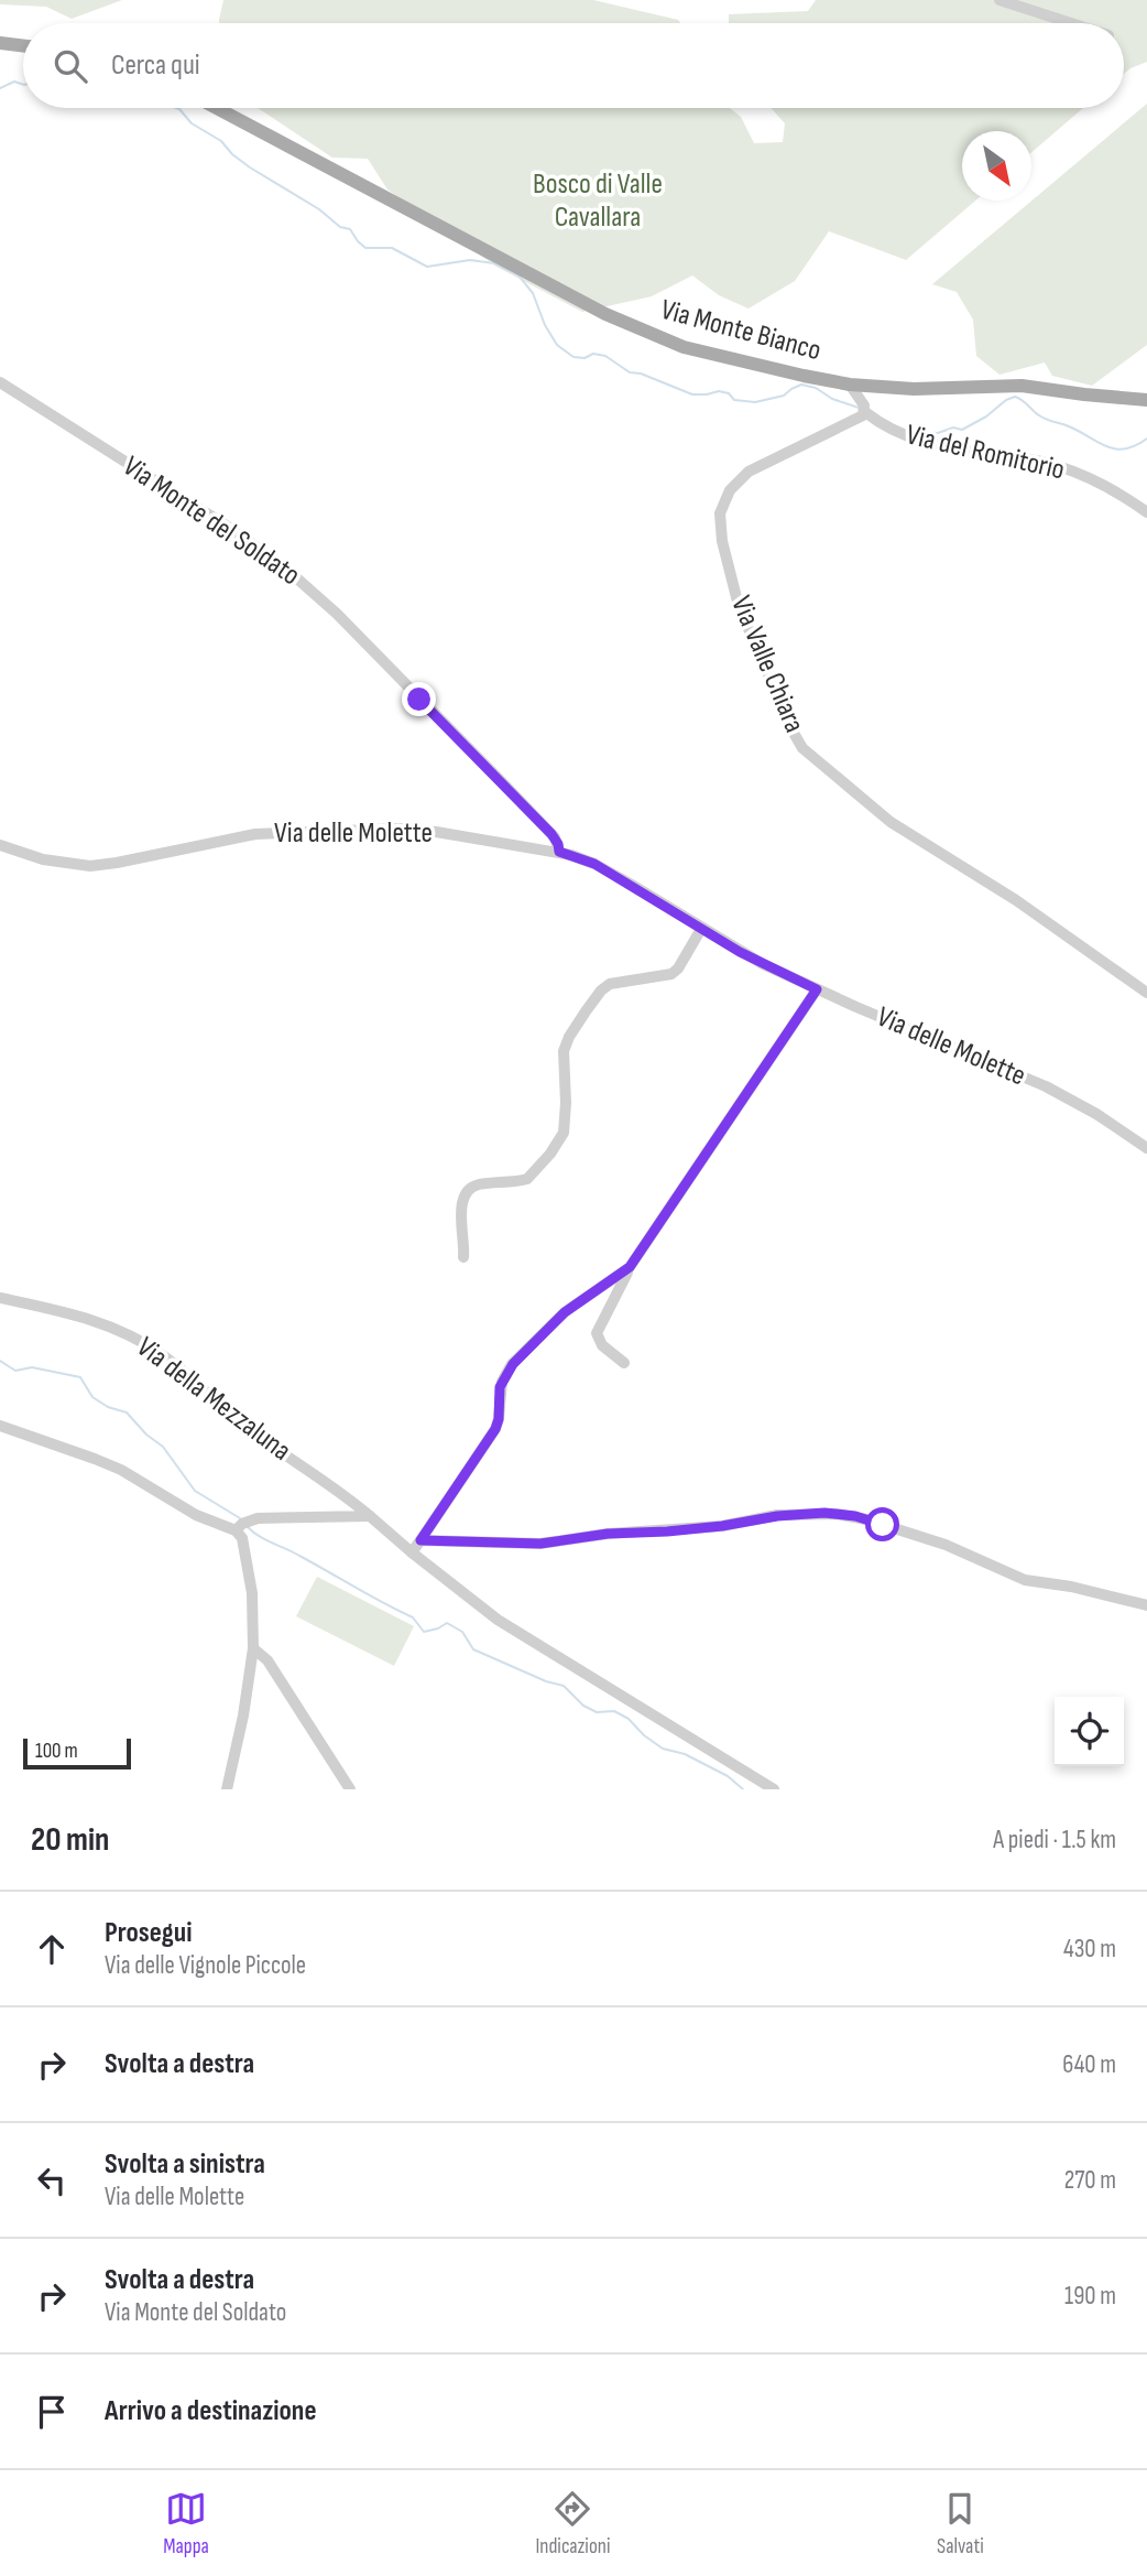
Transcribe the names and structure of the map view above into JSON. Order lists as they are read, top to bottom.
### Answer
{
  "streets": {
    "main road": ["Via Monte Bianco"],
    "street": [
      "Via del Romitorio",
      "Via Monte del Soldato",
      "Via Valle Chiara",
      "Via delle Molette",
      "Via della Mezzaluna"
    ]
  },
  "crossings": [
    ["Via del Romitorio", "Via Valle Chiara"],
    ["Via Monte del Soldato", "Via delle Molette"]
  ],
  "parks": ["Bosco di Valle Cavallara"],
  "scale_bar": "100 m",
  "north": "bottom right",
  "page": {
    "search": "Cerca qui",
    "scale": "100 m",
    "heading": ["20 min", "A piedi · 1.5 km"],
    "list": [
      ["Prosegui", "Via delle Vignole Piccole", "430 m"],
      ["Svolta a destra", "640 m"],
      ["Svolta a sinistra", "Via delle Molette", "270 m"],
      ["Svolta a destra", "Via Monte del Soldato", "190 m"],
      "Arrivo a destinazione"
    ],
    "nav": ["Mappa", "Indicazioni", "Salvati"]
  }
}
